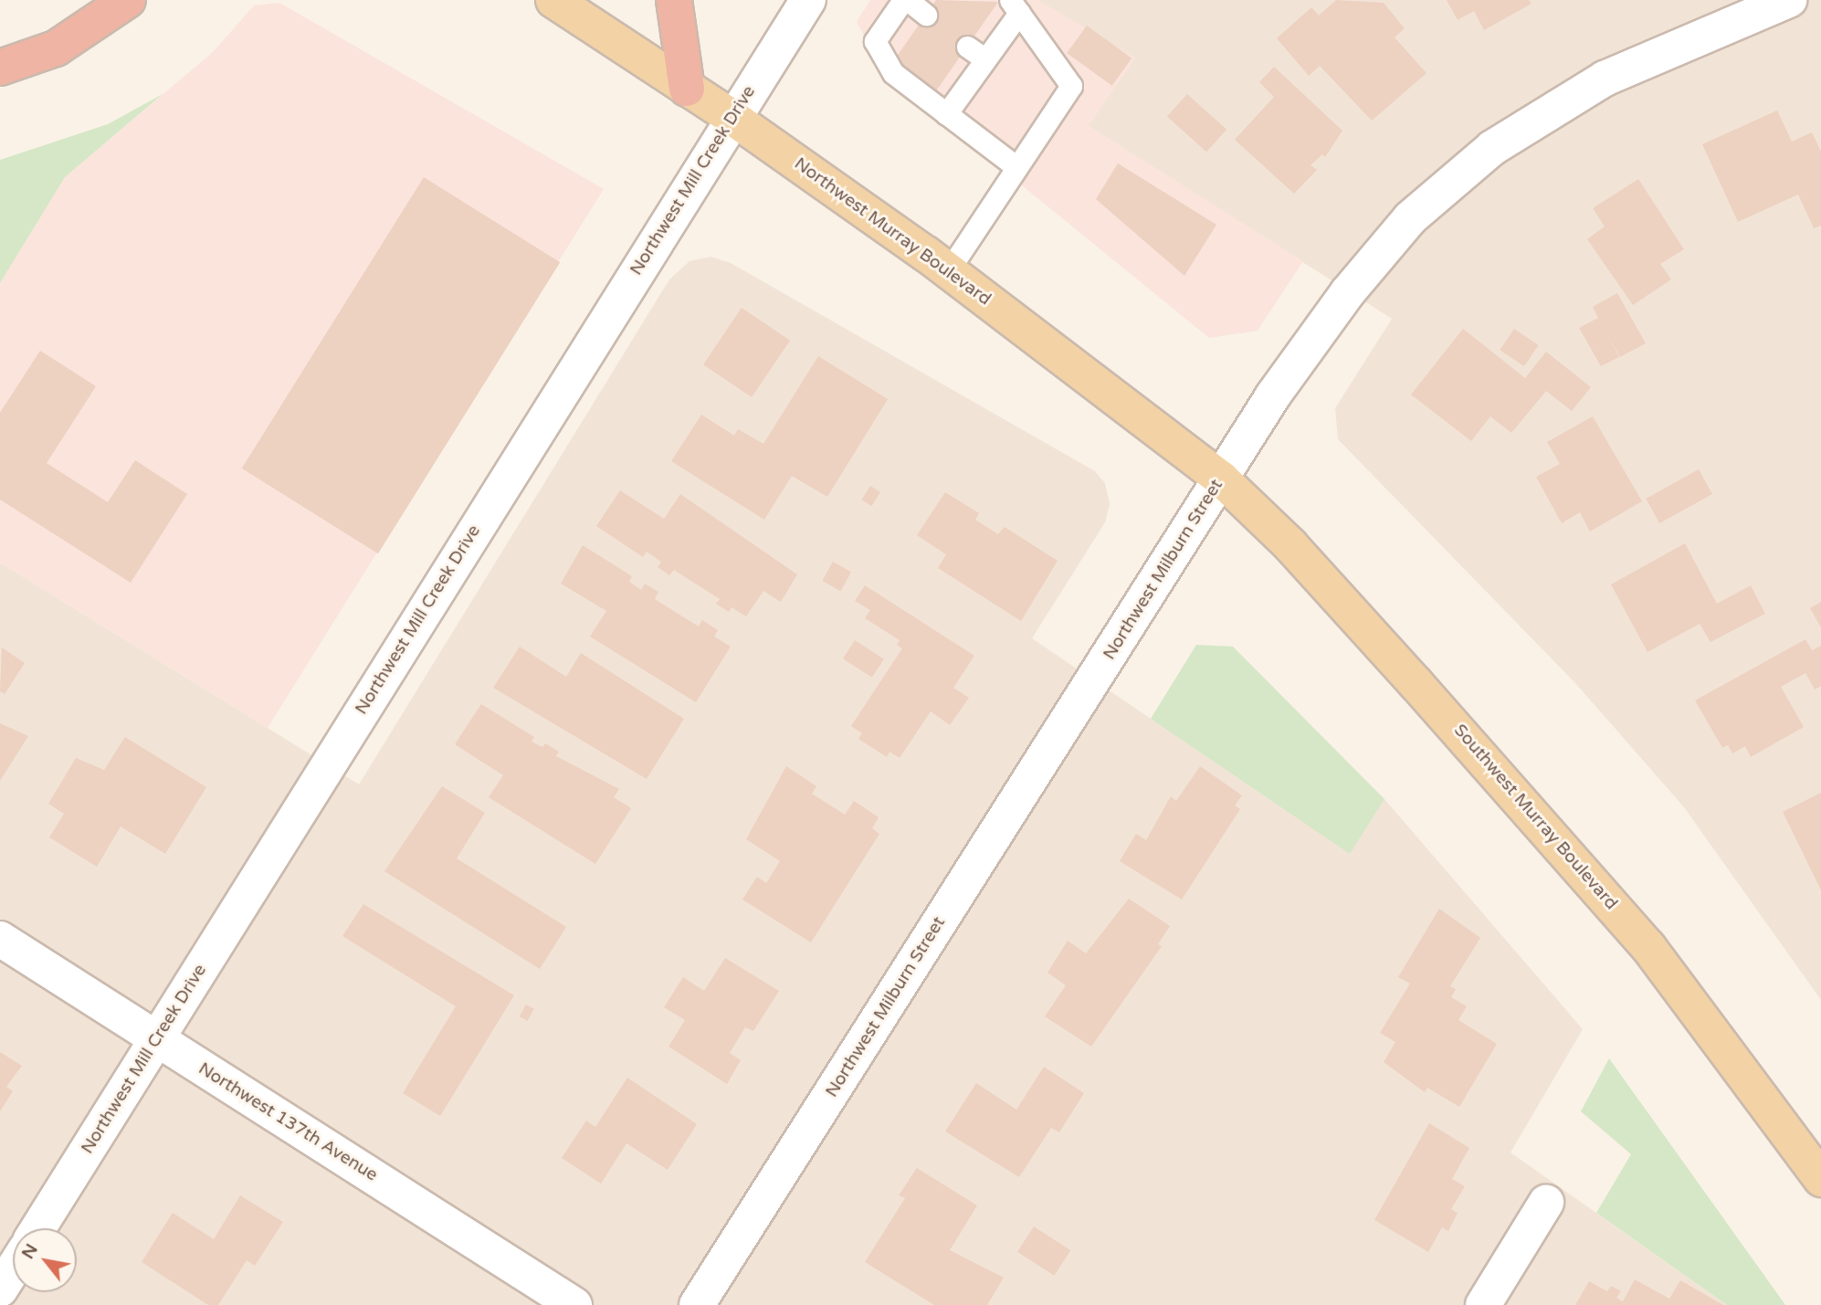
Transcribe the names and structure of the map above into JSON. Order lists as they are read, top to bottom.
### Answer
{
  "streets": {
    "main road": ["Northwest Murray Boulevard", "Southwest Murray Boulevard"],
    "street": ["Northwest Mill Creek Drive", "Northwest Milburn Street", "Northwest 137th Avenue"]
  },
  "crossings": [
    ["Northwest Mill Creek Drive", "Northwest Murray Boulevard"],
    ["Northwest Mill Creek Drive", "Northwest 137th Avenue"],
    ["Northwest Murray Boulevard", "Northwest Milburn Street"],
    ["Northwest Murray Boulevard", "Southwest Murray Boulevard"],
    ["Northwest Milburn Street", "Southwest Murray Boulevard"]
  ],
  "north": "top left"
}
